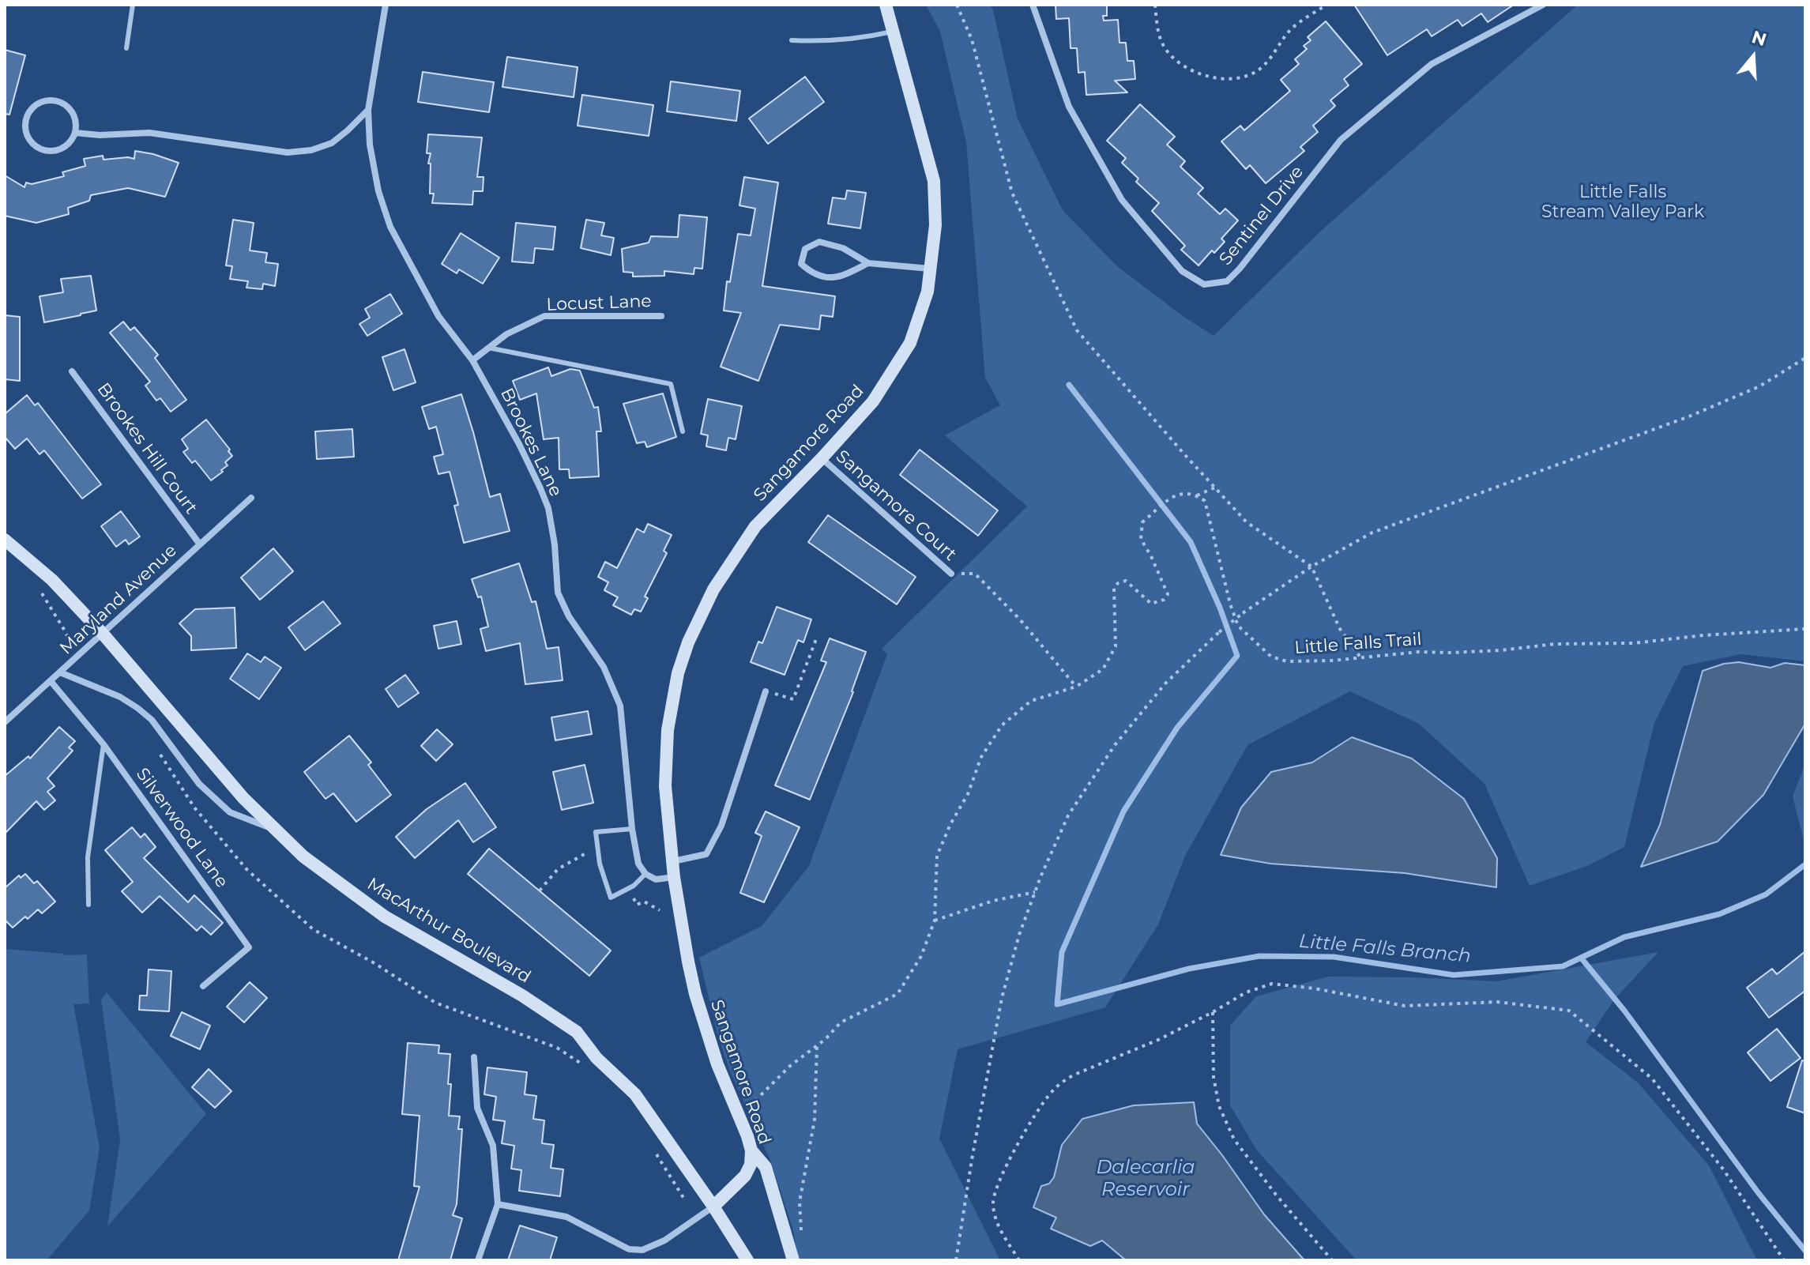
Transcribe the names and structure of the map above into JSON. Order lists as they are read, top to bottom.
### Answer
{
  "streets": {
    "street": [
      "Sentinel Drive",
      "Locust Lane",
      "Brookes Lane",
      "Sangamore Road",
      "Brookes Hill Court",
      "Sangamore Court",
      "Maryland Avenue",
      "Silverwood Lane",
      "MacArthur Boulevard"
    ],
    "path": ["Little Falls Trail"]
  },
  "crossings": [
    ["Locust Lane", "Brookes Lane"],
    ["Sangamore Road", "Sangamore Court"],
    ["Sangamore Road", "MacArthur Boulevard"],
    ["Brookes Hill Court", "Maryland Avenue"],
    ["Maryland Avenue", "Silverwood Lane"],
    ["Maryland Avenue", "MacArthur Boulevard"]
  ],
  "water": ["Little Falls Branch", "Dalecarlia Reservoir"],
  "parks": ["Little Falls Stream Valley Park"],
  "north": "top"
}
